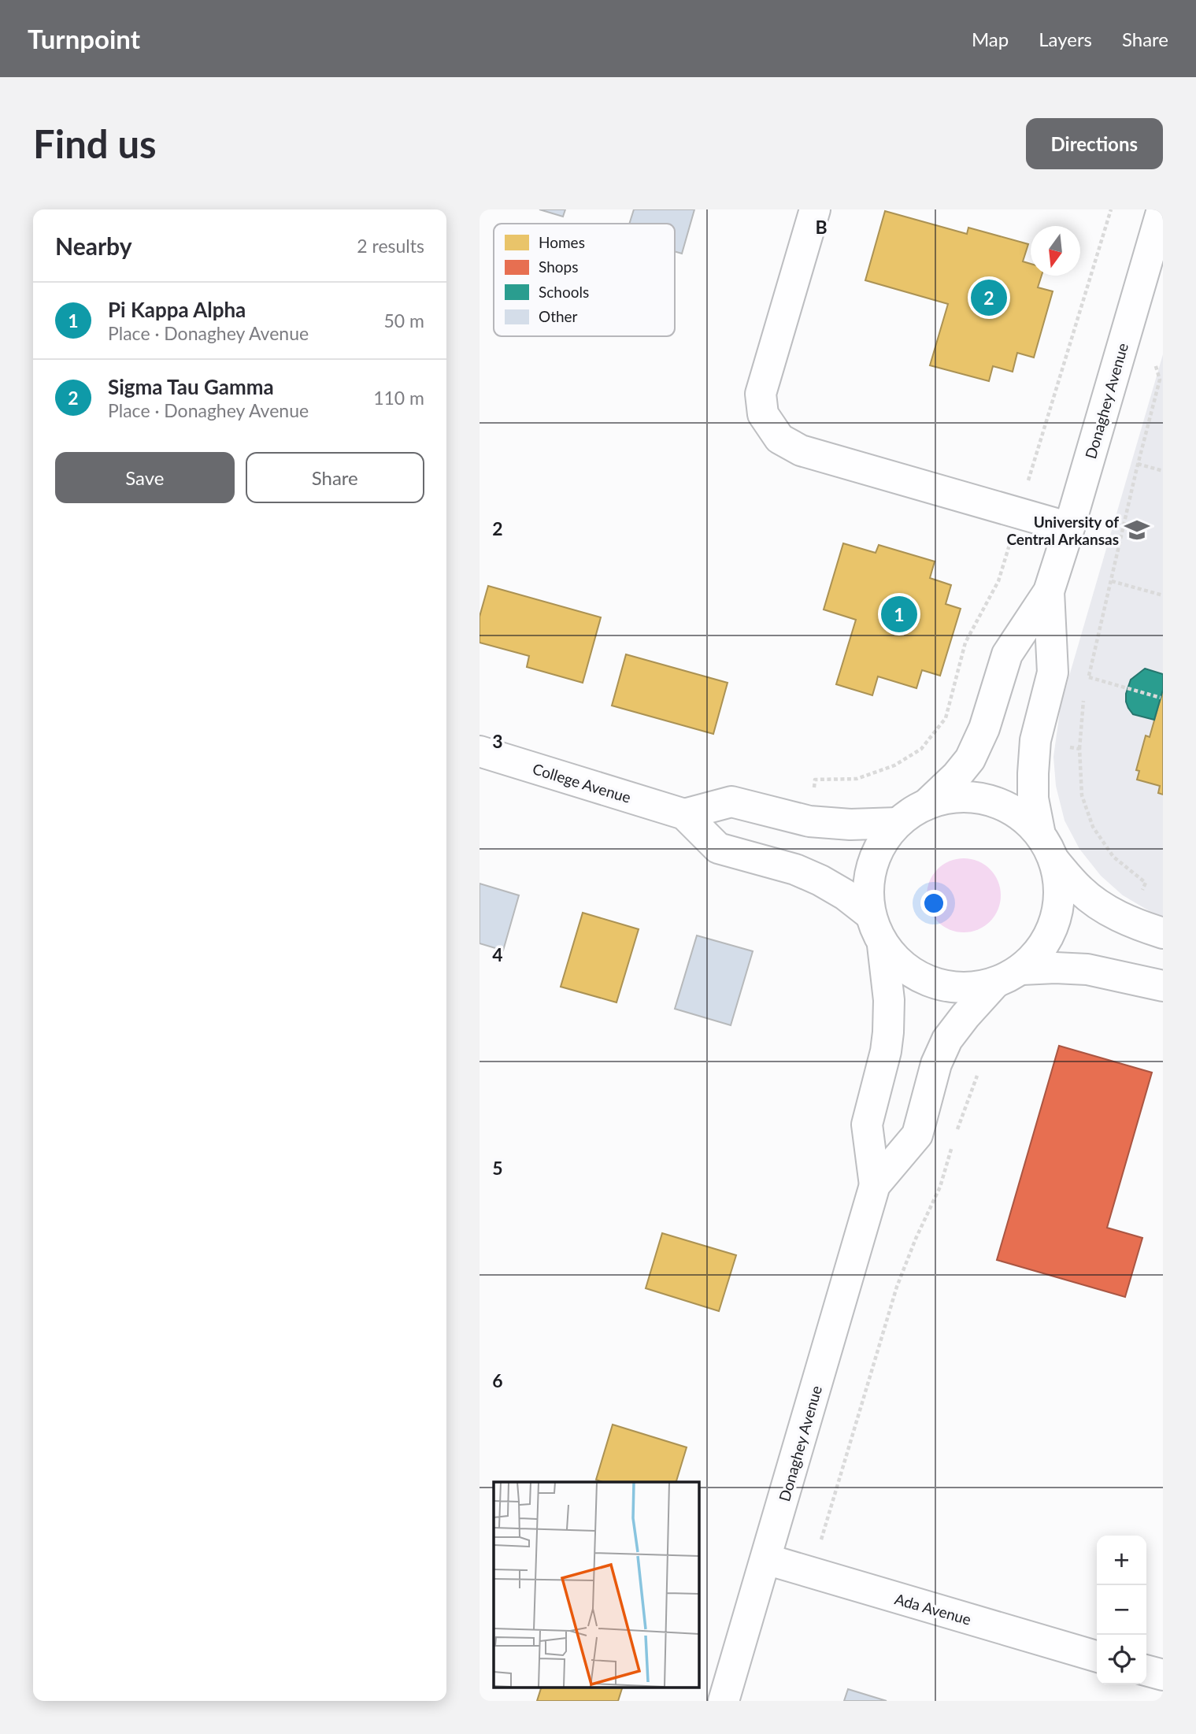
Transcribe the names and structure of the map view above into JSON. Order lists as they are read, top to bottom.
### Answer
{
  "streets": {
    "street": ["Donaghey Avenue", "College Avenue", "Ada Avenue"]
  },
  "crossings": [
    ["Donaghey Avenue", "College Avenue"],
    ["Donaghey Avenue", "Ada Avenue"]
  ],
  "places": {
    "school or university": ["University of Central Arkansas"]
  },
  "legend": [
    "Homes",
    "Shops",
    "Schools",
    "Other"
  ],
  "north": "bottom",
  "page": {
    "header": "Turnpoint",
    "nav": ["Map", "Layers", "Share"],
    "buttons": [
      "Directions",
      ["Save", "Share"]
    ],
    "title": "Find us",
    "heading": ["Nearby", "2 results"],
    "pins": ["2", "1"],
    "list": [
      {
        "mark": "1",
        "name": "Pi Kappa Alpha",
        "note": "Place · Donaghey Avenue",
        "value": "50 m"
      },
      {
        "mark": "2",
        "name": "Sigma Tau Gamma",
        "note": "Place · Donaghey Avenue",
        "value": "110 m"
      }
    ],
    "map_buttons": ["+", "−"]
  },
  "grid": {
    "columns": ["B"],
    "rows": [
      "2",
      "3",
      "4",
      "5",
      "6"
    ]
  }
}
